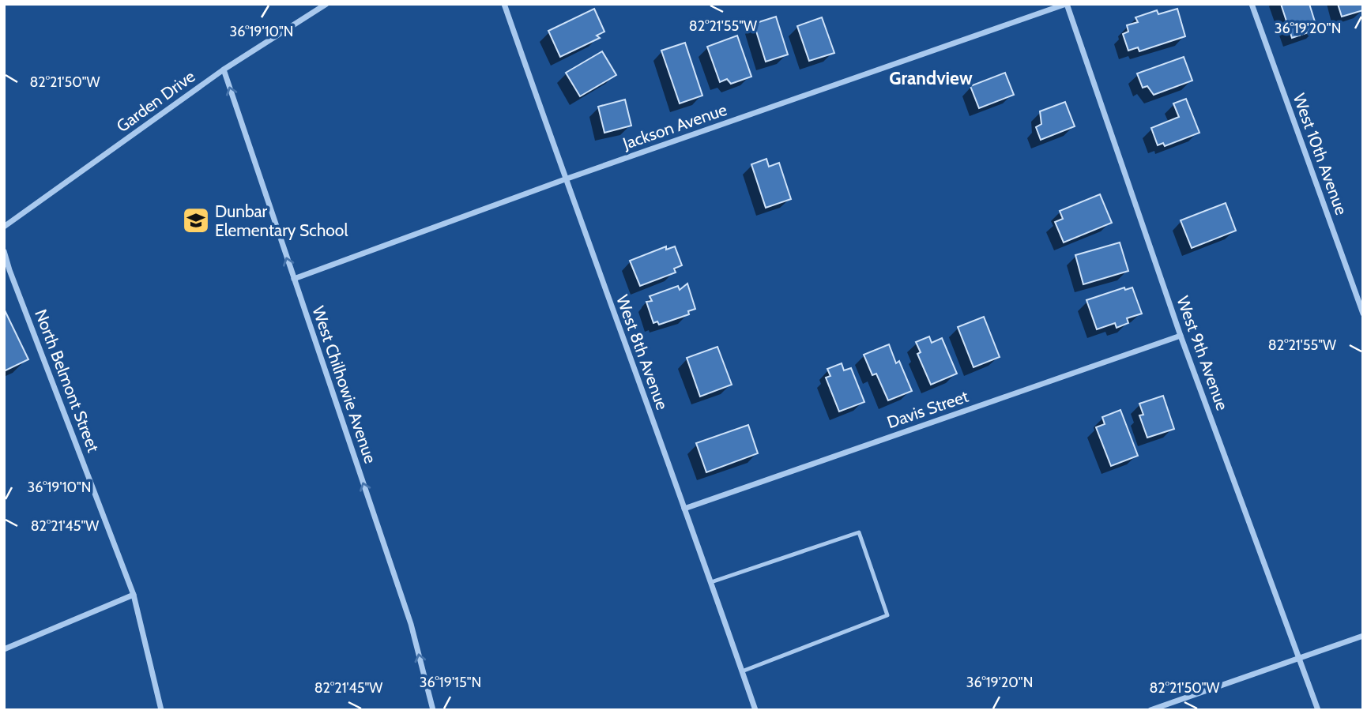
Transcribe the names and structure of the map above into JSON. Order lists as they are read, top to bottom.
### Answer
{
  "streets": {
    "street": [
      "Garden Drive",
      "Jackson Avenue",
      "West 10th Avenue",
      "West 8th Avenue",
      "West 9th Avenue",
      "North Belmont Street",
      "West Chilhowie Avenue",
      "Davis Street"
    ]
  },
  "crossings": [
    ["Garden Drive", "West Chilhowie Avenue"],
    ["Jackson Avenue", "West 8th Avenue"],
    ["Jackson Avenue", "West 9th Avenue"],
    ["Jackson Avenue", "West Chilhowie Avenue"],
    ["West 8th Avenue", "Davis Street"],
    ["West 9th Avenue", "Davis Street"]
  ],
  "one_way": ["West Chilhowie Avenue"],
  "districts": ["Grandview"],
  "places": {
    "school or university": ["Dunbar Elementary School"]
  },
  "coordinates": [
    "82°21'55\"W",
    "36°19'20\"N",
    "36°19'10\"N",
    "82°21'50\"W",
    "82°21'45\"W",
    "36°19'15\"N"
  ]
}
